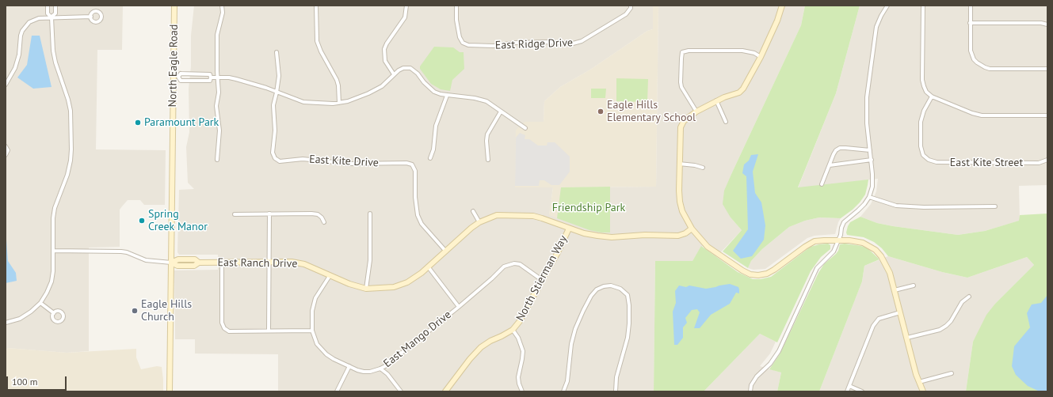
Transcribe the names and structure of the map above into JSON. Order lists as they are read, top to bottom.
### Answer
{
  "streets": {
    "street": [
      "East Ridge Drive",
      "North Eagle Road",
      "East Kite Drive",
      "East Kite Street",
      "East Ranch Drive",
      "North Stierman Way",
      "East Mango Drive"
    ]
  },
  "crossings": [
    ["North Eagle Road", "East Ranch Drive"],
    ["East Kite Drive", "East Ranch Drive"],
    ["East Ranch Drive", "North Stierman Way"],
    ["East Ranch Drive", "East Mango Drive"],
    ["North Stierman Way", "East Mango Drive"]
  ],
  "parks": ["Friendship Park"],
  "places": [
    "Eagle Hills Elementary School",
    "Paramount Park",
    "Spring Creek Manor",
    "Eagle Hills Church"
  ],
  "scale_bar": "100 m"
}
